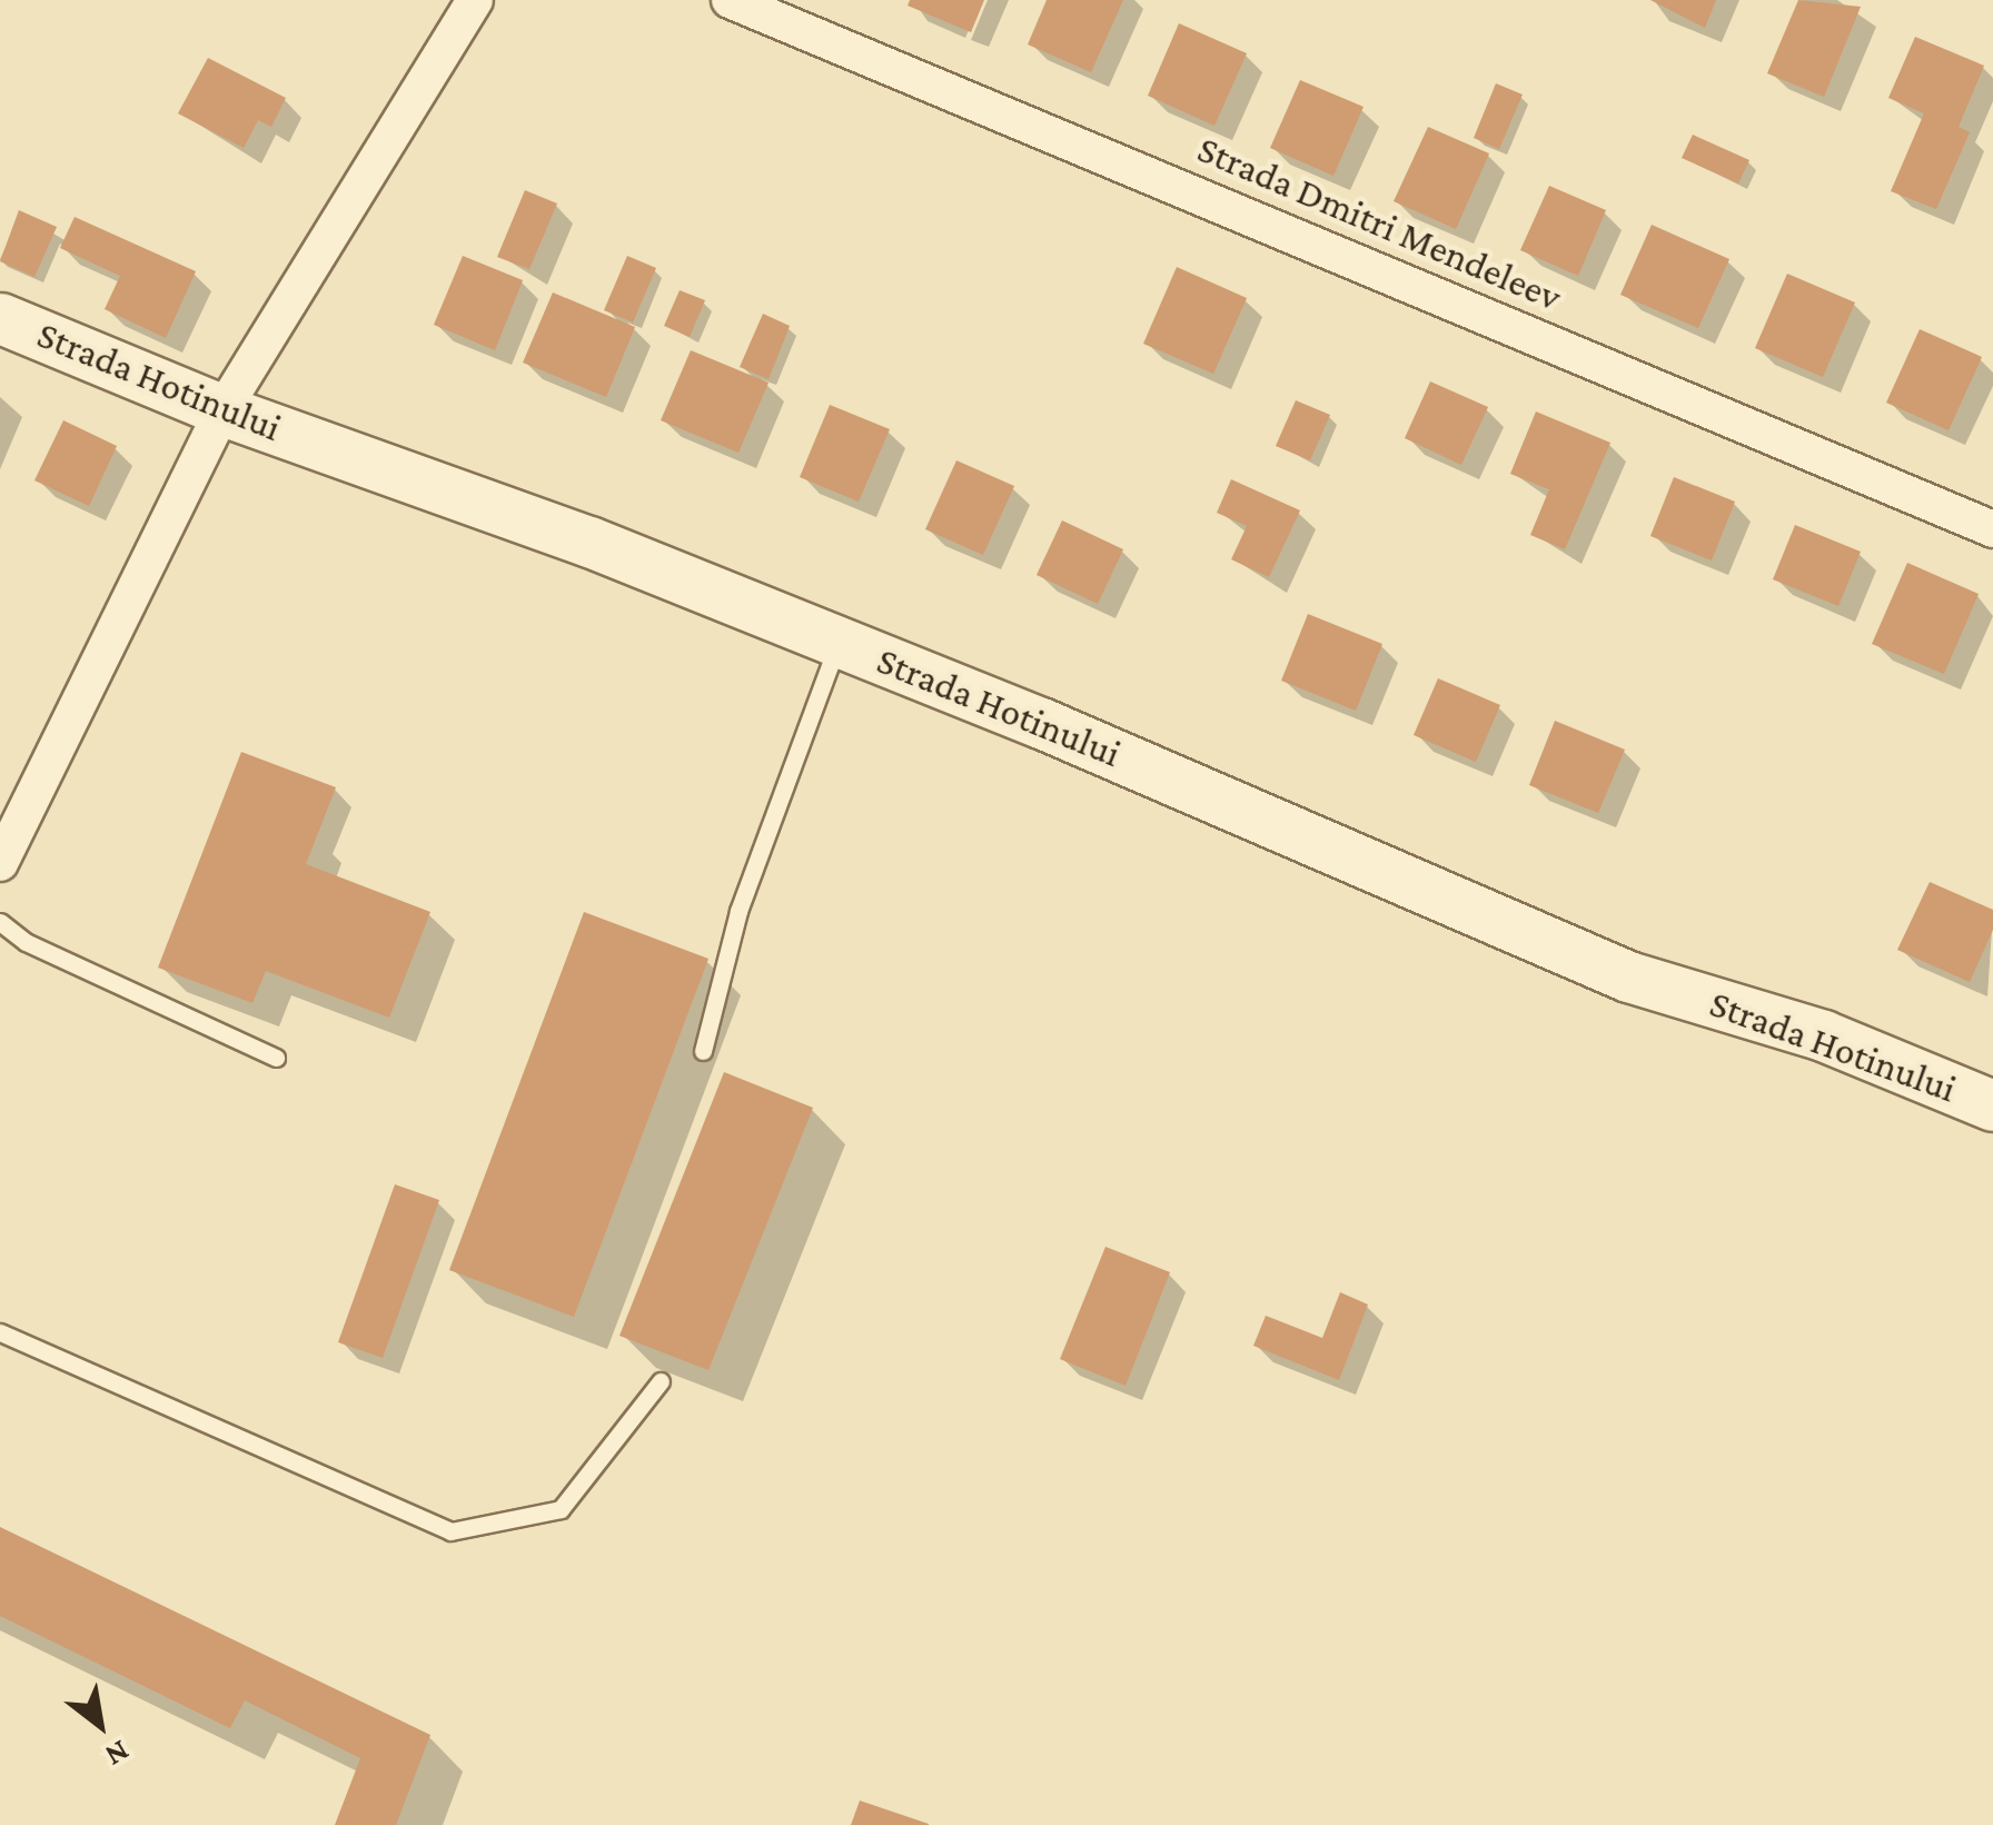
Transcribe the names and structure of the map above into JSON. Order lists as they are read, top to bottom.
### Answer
{
  "streets": {
    "street": ["Strada Dmitri Mendeleev", "Strada Hotinului"]
  },
  "north": "bottom right"
}
